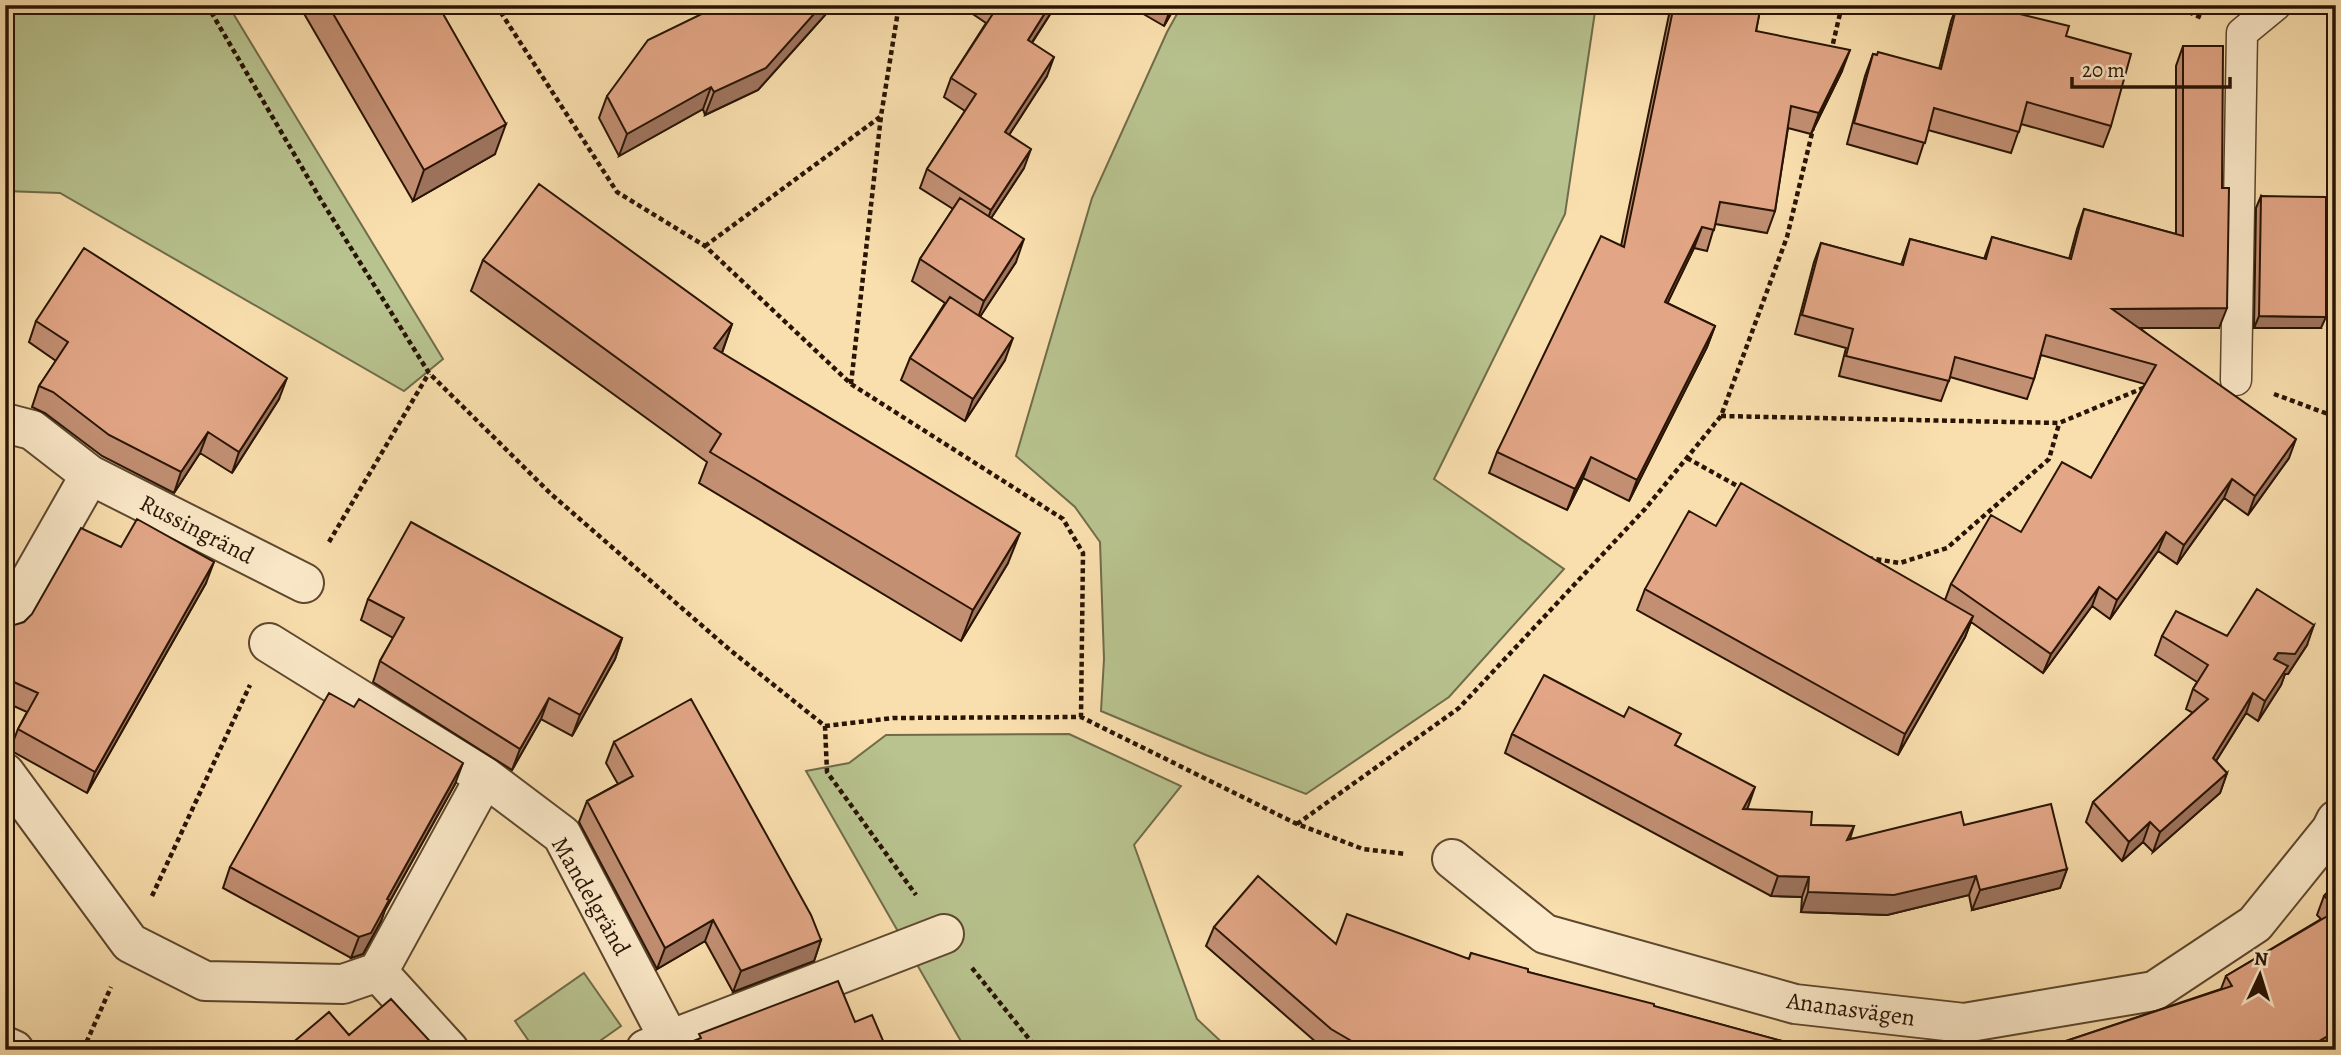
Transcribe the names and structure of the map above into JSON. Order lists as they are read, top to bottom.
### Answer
{
  "streets": {
    "street": ["Russingränd", "Mandelgränd", "Ananasvägen"]
  },
  "scale_bar": "20 m",
  "north": "top"
}
